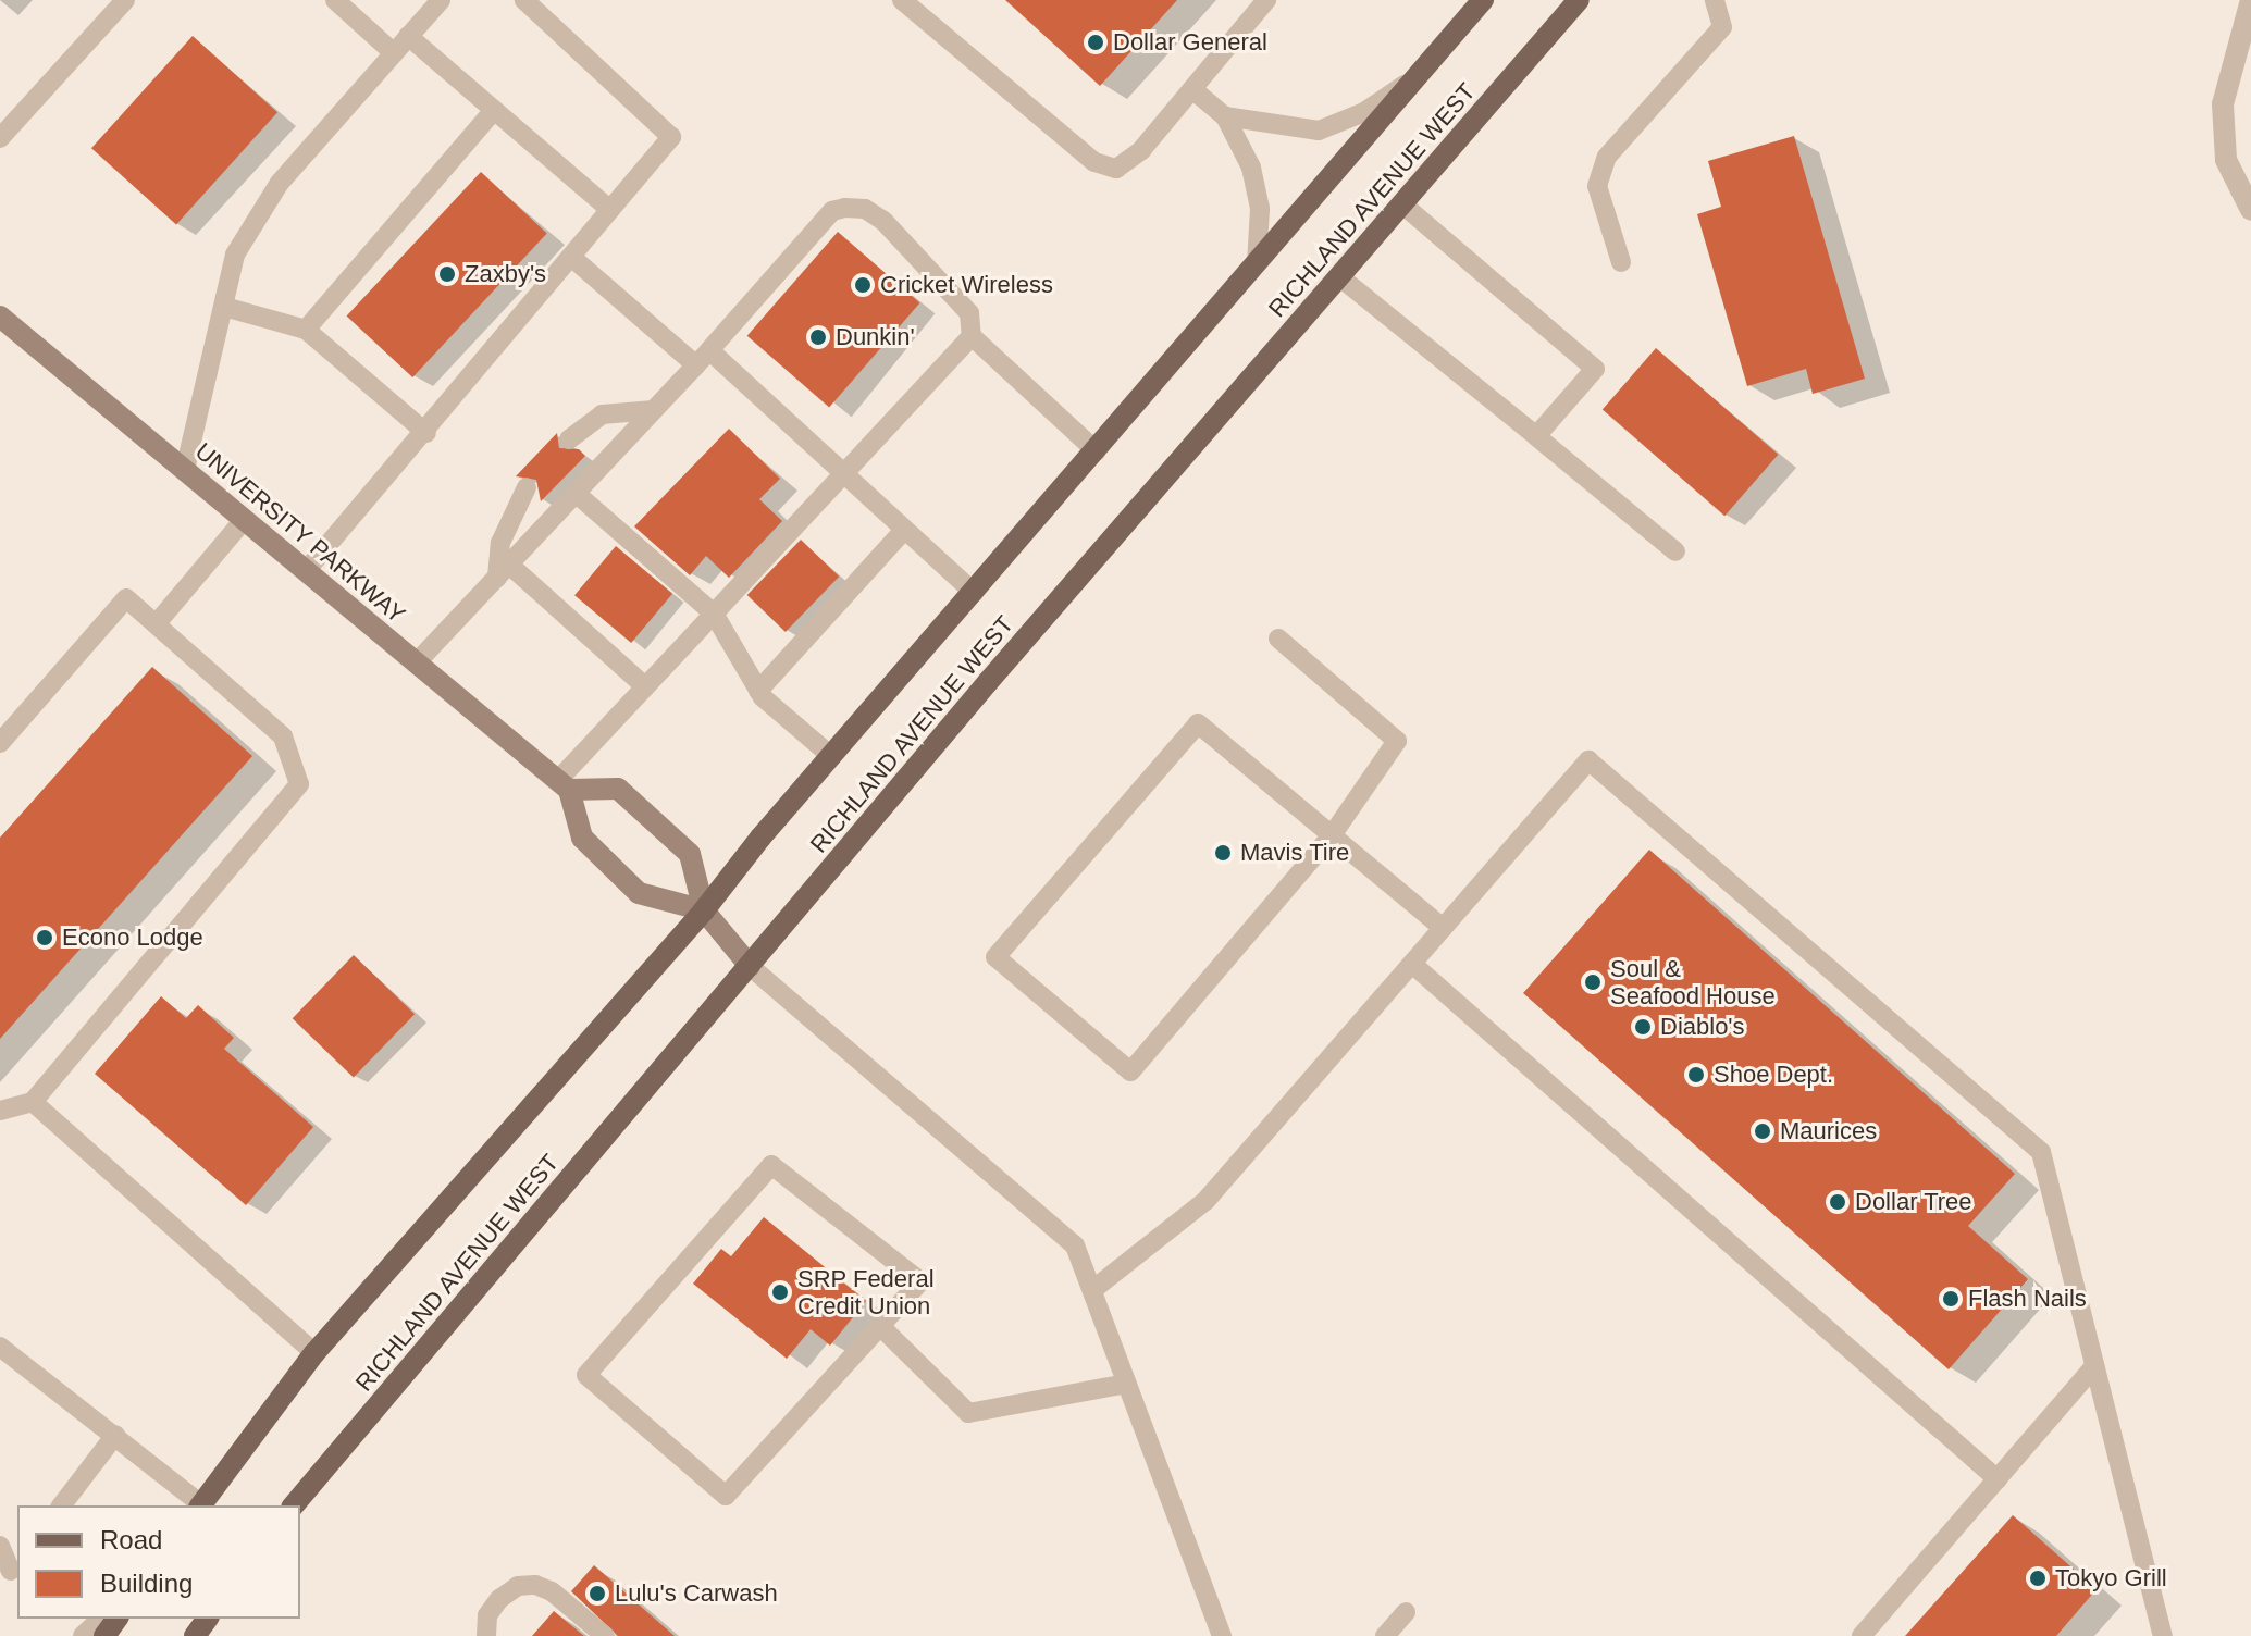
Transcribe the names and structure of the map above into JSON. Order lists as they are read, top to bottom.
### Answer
{
  "streets": {
    "main road": ["RICHLAND AVENUE WEST"],
    "street": ["UNIVERSITY PARKWAY"]
  },
  "places": [
    "Dollar General",
    "Zaxby's",
    "Cricket Wireless",
    "Dunkin'",
    "Mavis Tire",
    "Econo Lodge",
    "Soul & Seafood House",
    "Diablo's",
    "Shoe Dept.",
    "Maurices",
    "Dollar Tree",
    "SRP Federal Credit Union",
    "Flash Nails",
    "Tokyo Grill",
    "Lulu's Carwash"
  ],
  "legend": ["Road", "Building"]
}
